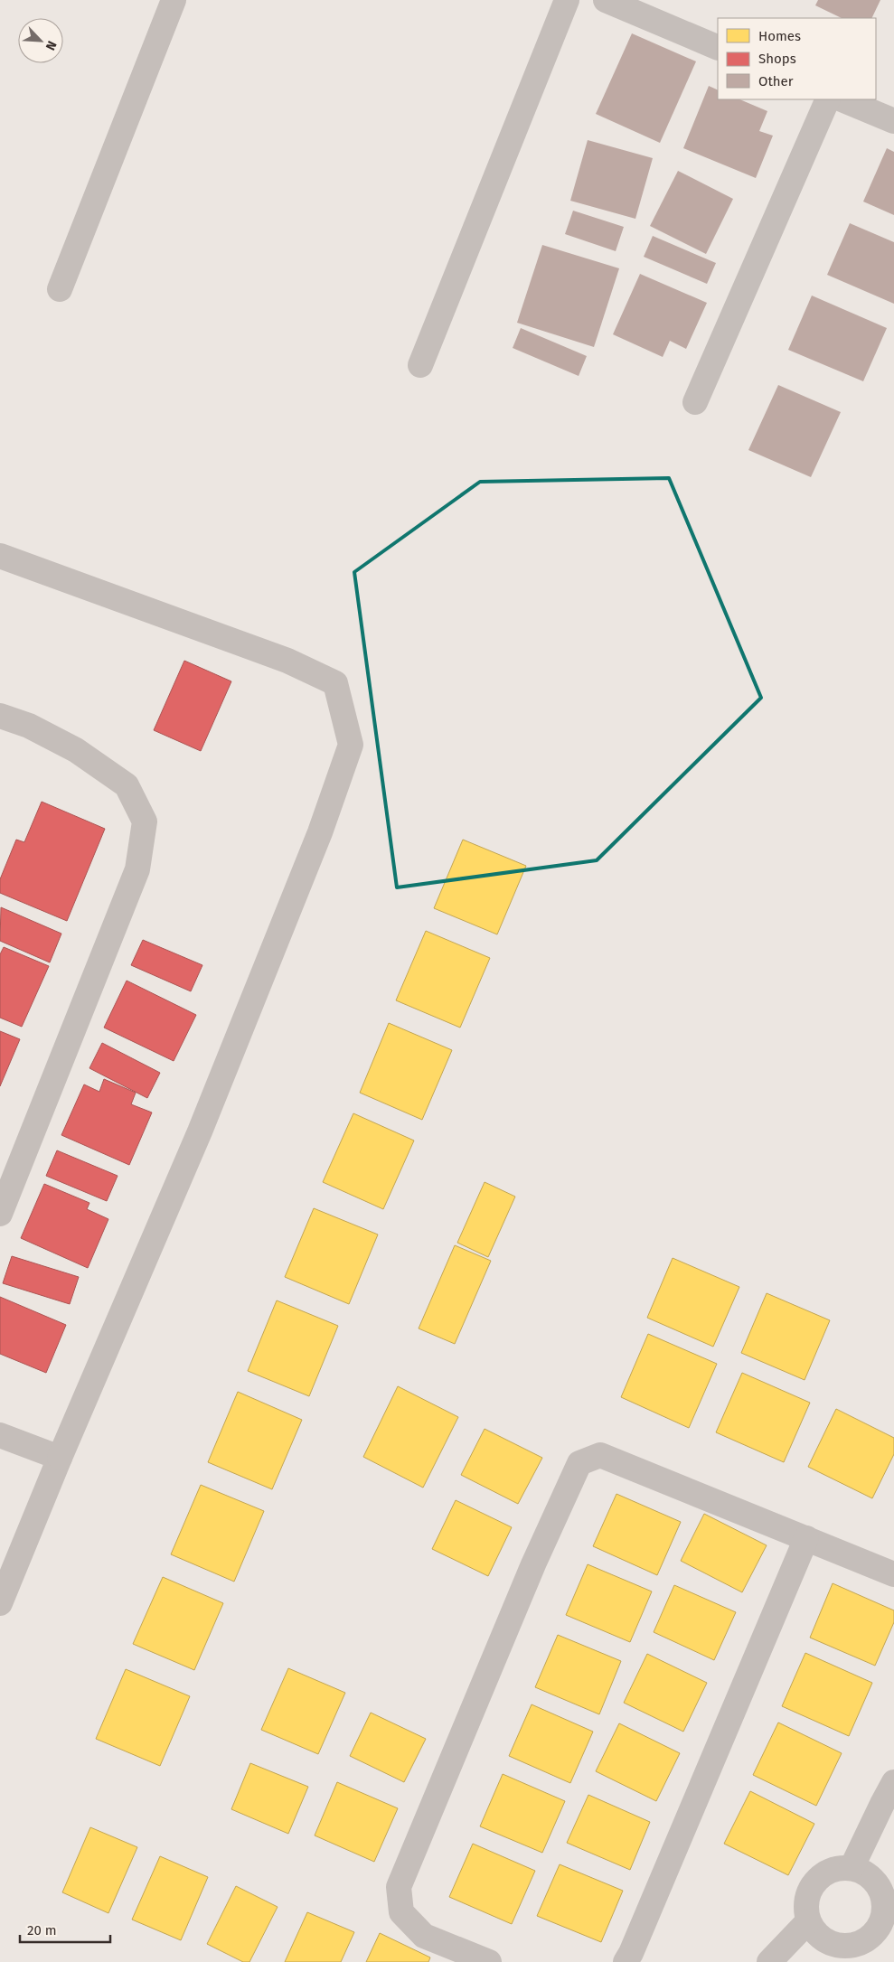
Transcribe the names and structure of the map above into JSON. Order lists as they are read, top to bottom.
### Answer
{
  "legend": ["Homes", "Shops", "Other"],
  "scale_bar": "20 m",
  "north": "bottom right"
}
